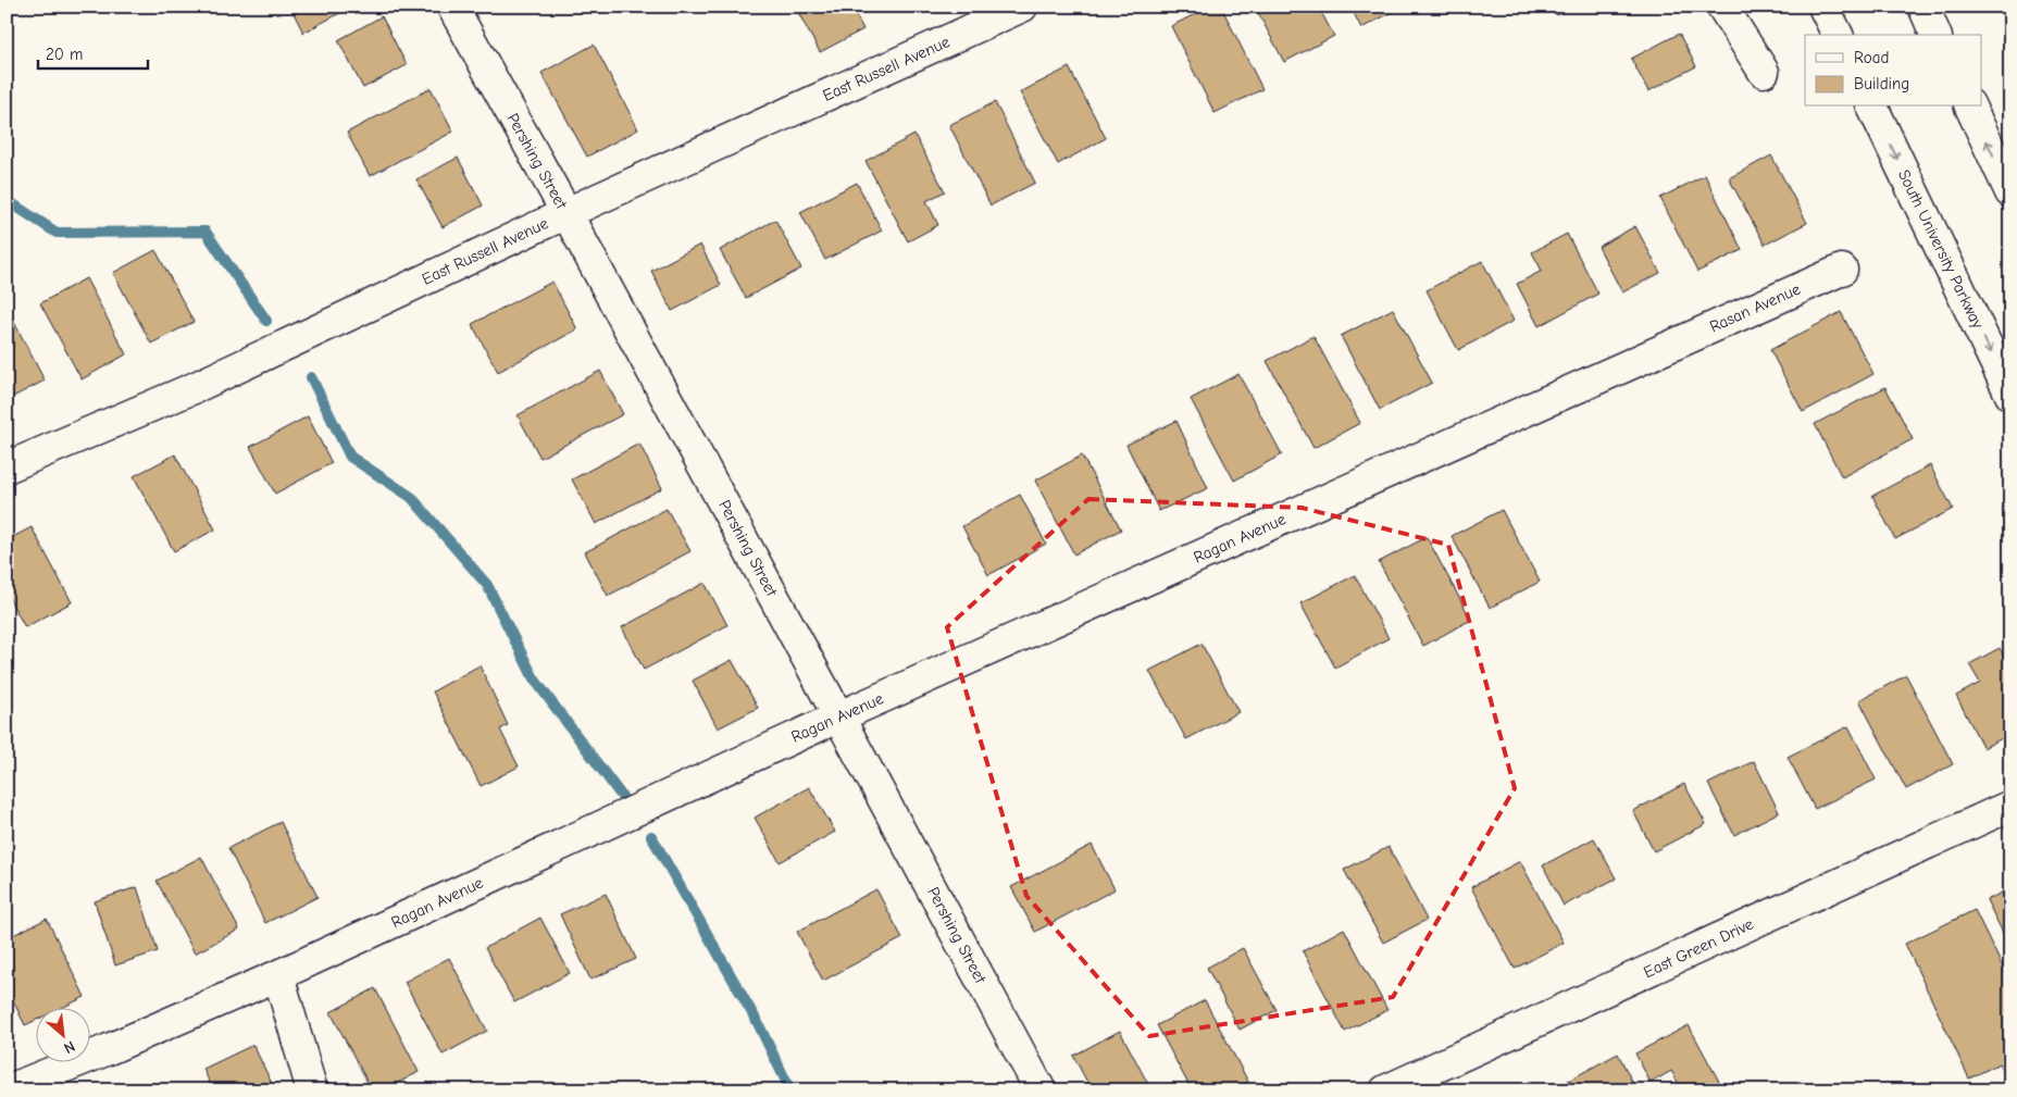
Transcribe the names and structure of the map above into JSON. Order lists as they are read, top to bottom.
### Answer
{
  "streets": {
    "street": [
      "East Russell Avenue",
      "Pershing Street",
      "South University Parkway",
      "Rasan Avenue",
      "Ragan Avenue",
      "East Green Drive"
    ]
  },
  "crossings": [
    ["East Russell Avenue", "Pershing Street"],
    ["Pershing Street", "Ragan Avenue"],
    ["Rasan Avenue", "Ragan Avenue"]
  ],
  "one_way": ["South University Parkway"],
  "legend": ["Road", "Building"],
  "scale_bar": "20 m",
  "north": "bottom right"
}
